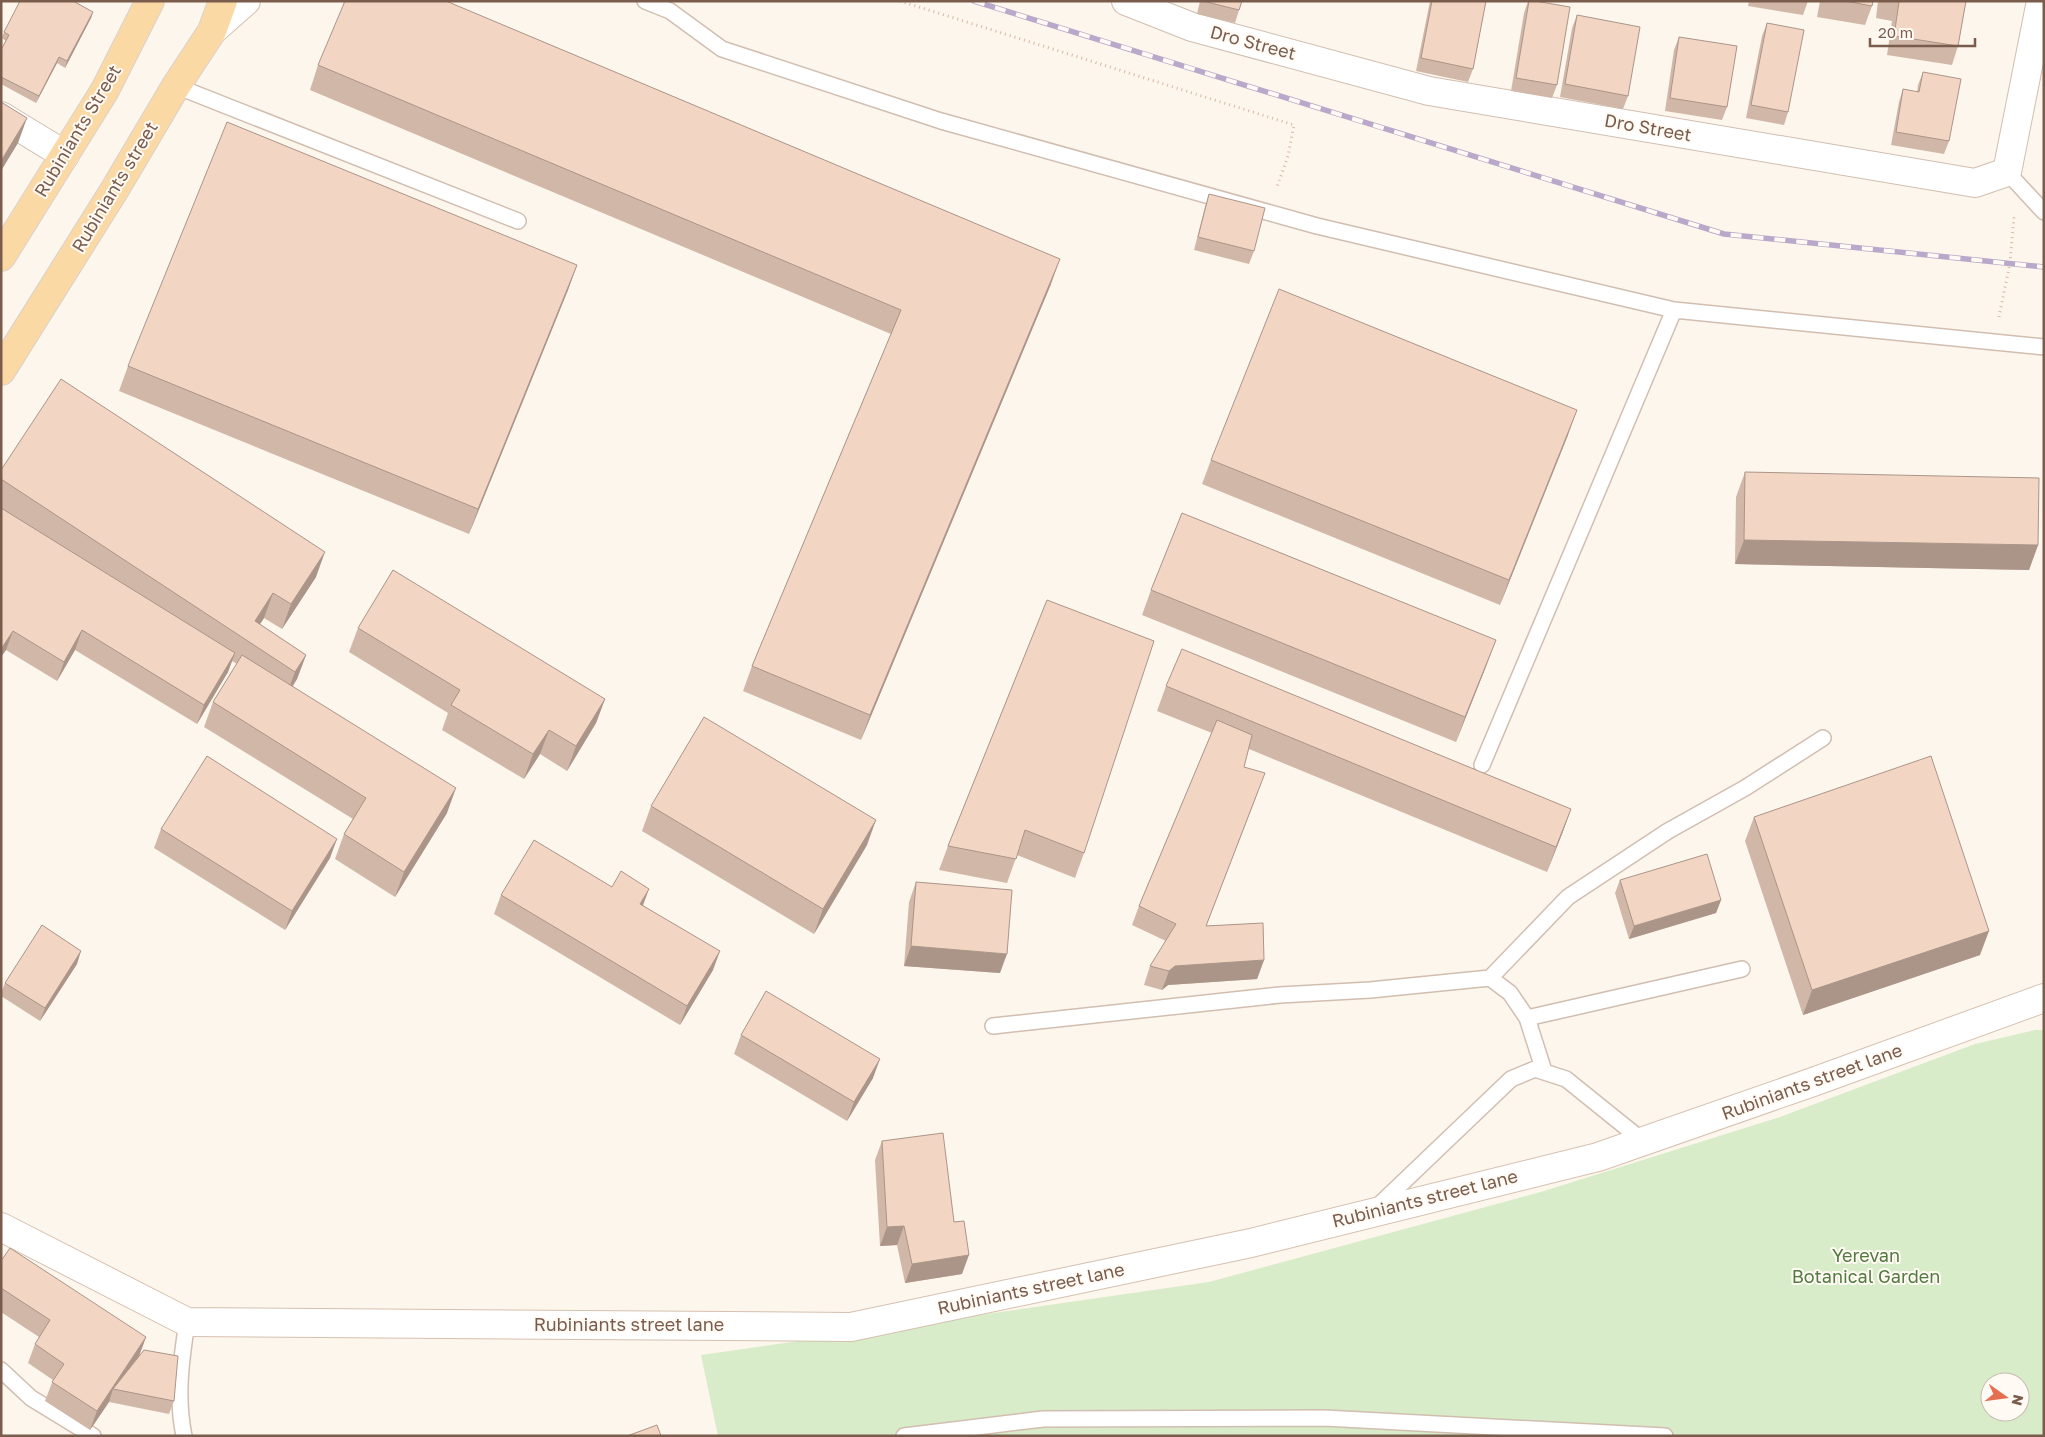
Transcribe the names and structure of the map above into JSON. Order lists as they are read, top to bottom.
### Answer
{
  "streets": {
    "main road": ["Rubiniants Street", "Rubiniants street"],
    "street": ["Dro Street", "Rubiniants street lane"]
  },
  "parks": ["Yerevan Botanical Garden"],
  "scale_bar": "20 m",
  "north": "right"
}
